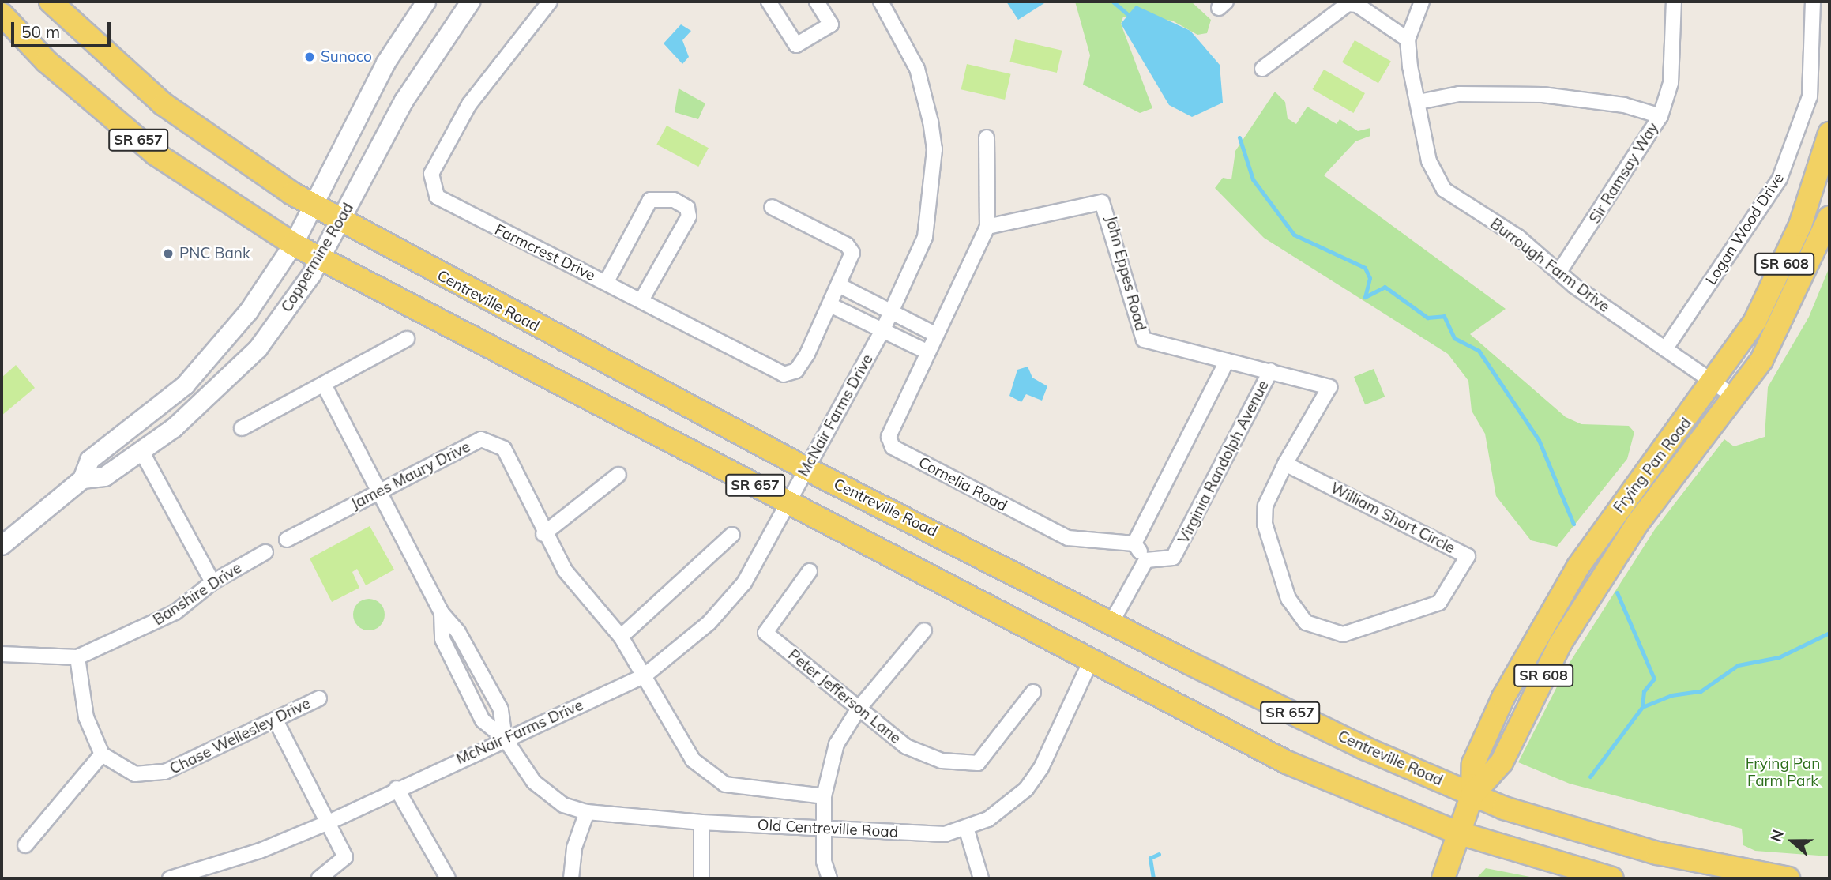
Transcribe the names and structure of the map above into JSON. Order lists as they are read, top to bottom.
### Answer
{
  "streets": {
    "main road": [
      "SR 657",
      "SR 608",
      "Centreville Road",
      "Frying Pan Road"
    ],
    "street": [
      "Sir Ramsay Way",
      "Logan Wood Drive",
      "Farmcrest Drive",
      "Coppermine Road",
      "Burrough Farm Drive",
      "John Eppes Road",
      "McNair Farms Drive",
      "Virginia Randolph Avenue",
      "James Maury Drive",
      "Cornelia Road",
      "William Short Circle",
      "Banshire Drive",
      "Peter Jefferson Lane",
      "Chase Wellesley Drive",
      "Old Centreville Road"
    ]
  },
  "crossings": [
    ["SR 657", "Coppermine Road"],
    ["SR 657", "McNair Farms Drive"],
    ["SR 657", "Frying Pan Road"],
    ["SR 657", "Old Centreville Road"],
    ["Sir Ramsay Way", "Burrough Farm Drive"],
    ["Logan Wood Drive", "Burrough Farm Drive"],
    ["Coppermine Road", "Centreville Road"],
    ["Burrough Farm Drive", "Frying Pan Road"],
    ["John Eppes Road", "Virginia Randolph Avenue"],
    ["John Eppes Road", "Cornelia Road"],
    ["John Eppes Road", "William Short Circle"],
    ["Centreville Road", "McNair Farms Drive"],
    ["Centreville Road", "Frying Pan Road"],
    ["McNair Farms Drive", "James Maury Drive"],
    ["McNair Farms Drive", "Old Centreville Road"]
  ],
  "parks": ["Frying Pan Farm Park"],
  "places": ["Sunoco", "PNC Bank"],
  "scale_bar": "50 m",
  "north": "left"
}
